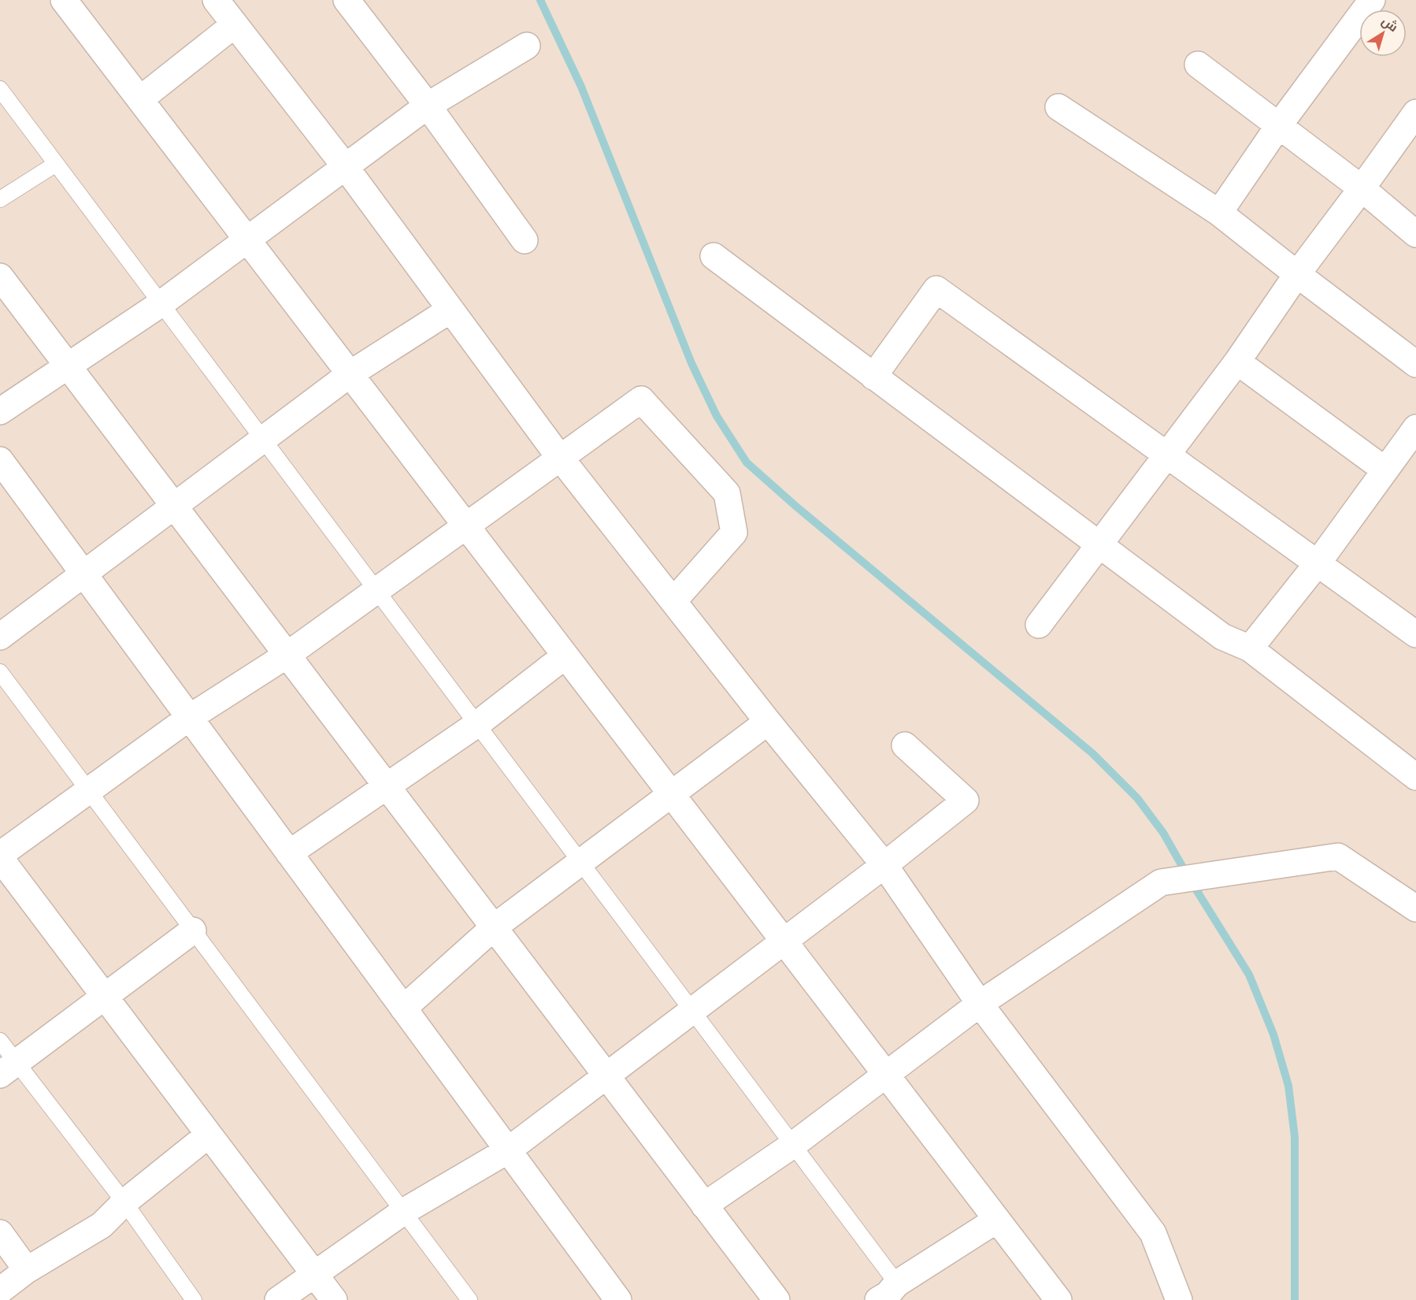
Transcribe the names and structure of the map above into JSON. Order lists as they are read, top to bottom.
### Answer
{
  "north": "top right"
}
